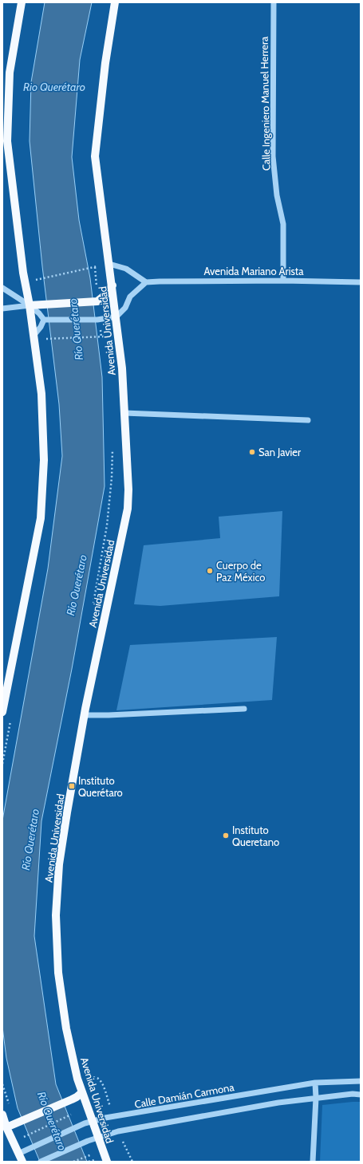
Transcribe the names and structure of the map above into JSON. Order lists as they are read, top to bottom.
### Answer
{
  "streets": {
    "main road": ["Avenida Universidad"],
    "street": ["Calle Ingeniero Manuel Herrera", "Avenida Mariano Arista", "Calle Damián Carmona"]
  },
  "crossings": [
    ["Calle Ingeniero Manuel Herrera", "Avenida Mariano Arista"],
    ["Avenida Universidad", "Calle Damián Carmona"]
  ],
  "water": ["Rio Querétaro", "Río Querétaro"],
  "places": {
    "other": ["San Javier", "Cuerpo de Paz México", "Instituto Queretano"],
    "transit": ["Instituto Querétaro"]
  }
}
